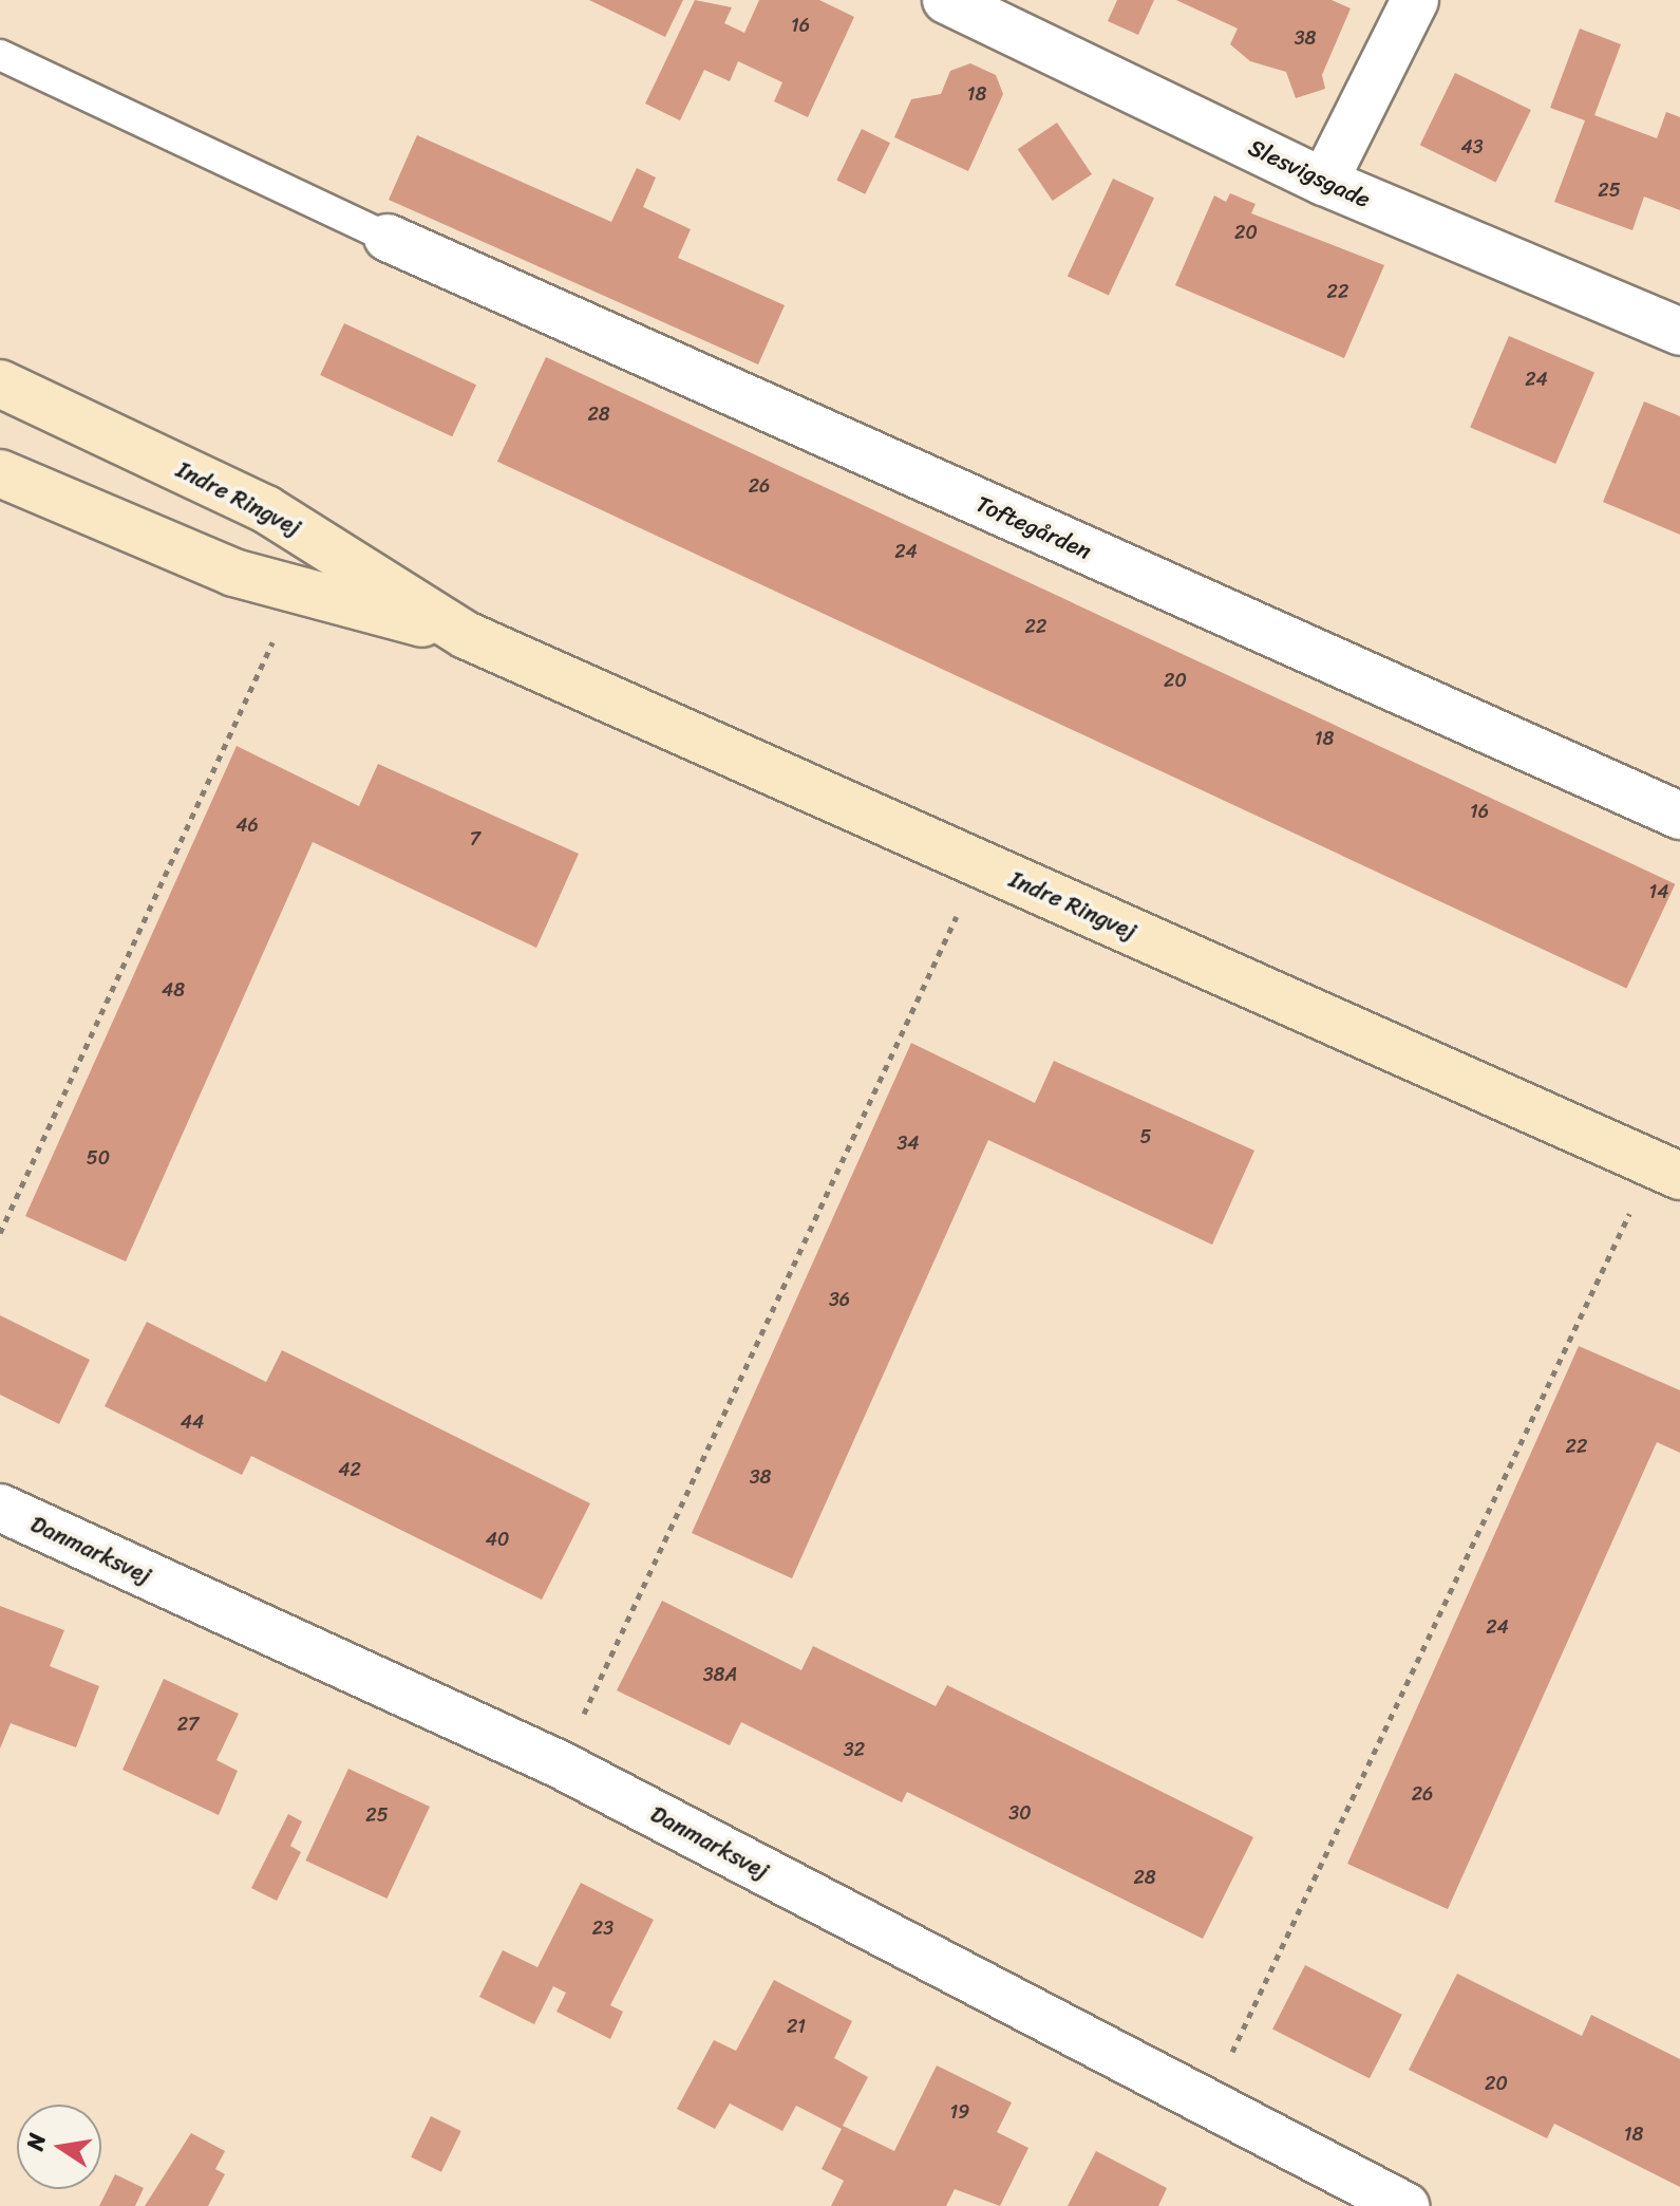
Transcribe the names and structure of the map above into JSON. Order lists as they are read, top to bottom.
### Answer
{
  "streets": {
    "main road": ["Indre Ringvej"],
    "street": ["Slesvigsgade", "Toftegården", "Danmarksvej"]
  },
  "house_numbers": [
    "16",
    "38",
    "18",
    "43",
    "25",
    "20",
    "22",
    "24",
    "28",
    "26",
    "24",
    "22",
    "20",
    "18",
    "16",
    "46",
    "7",
    "14",
    "48",
    "5",
    "34",
    "50",
    "36",
    "44",
    "22",
    "42",
    "38",
    "40",
    "24",
    "38A",
    "27",
    "32",
    "26",
    "30",
    "25",
    "28",
    "23",
    "21",
    "20",
    "19",
    "18"
  ],
  "north": "left"
}
